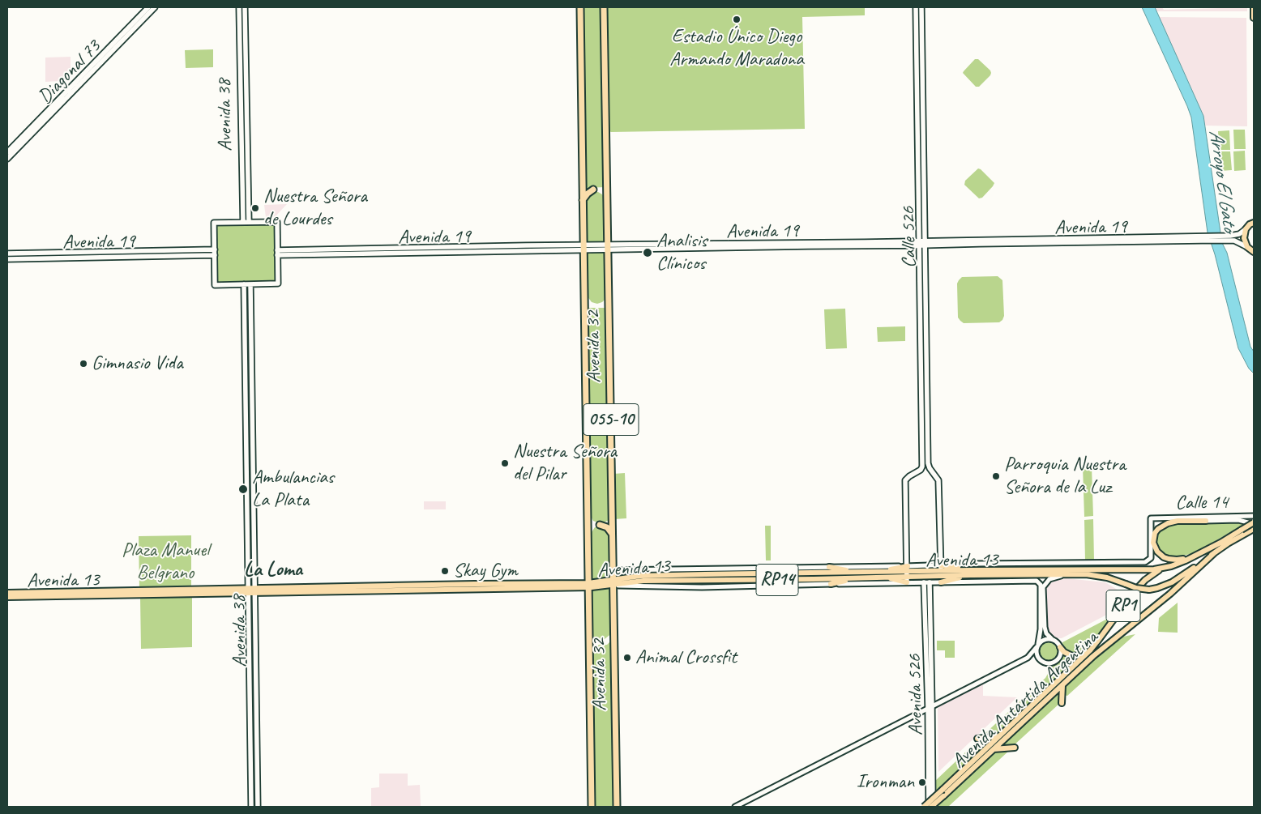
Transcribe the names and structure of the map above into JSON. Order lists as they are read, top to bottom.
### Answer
{
  "streets": {
    "highway": ["Avenida 32", "055-10"],
    "main road": [
      "Diagonal 73",
      "Avenida 38",
      "Avenida 19",
      "Calle 526",
      "Avenida 13",
      "RP14",
      "RP1",
      "Avenida 526",
      "Avenida Antártida Argentina"
    ],
    "street": ["Calle 14"]
  },
  "crossings": [
    ["Avenida 38", "Avenida 13"],
    ["Avenida 19", "Calle 526"],
    ["Avenida 19", "Avenida 32"],
    ["Calle 526", "Calle 14"],
    ["Calle 526", "Avenida 13"],
    ["Avenida 32", "Avenida 13"],
    ["Calle 14", "Avenida 13"],
    ["Calle 14", "RP1"],
    ["Avenida 13", "RP1"],
    ["Avenida 13", "Avenida Antártida Argentina"],
    ["Avenida 526", "Avenida Antártida Argentina"]
  ],
  "districts": ["La Loma"],
  "water": ["Arroyo El Gato"],
  "parks": ["Plaza Manuel Belgrano"],
  "places": [
    "Estadio Único Diego Armando Maradona",
    "Nuestra Señora de Lourdes",
    "Analisis Clínicos",
    "Gimnasio Vida",
    "Nuestra Señora del Pilar",
    "Parroquia Nuestra Señora de la Luz",
    "Ambulancias La Plata",
    "Skay Gym",
    "Animal Crossfit",
    "Ironman"
  ]
}
